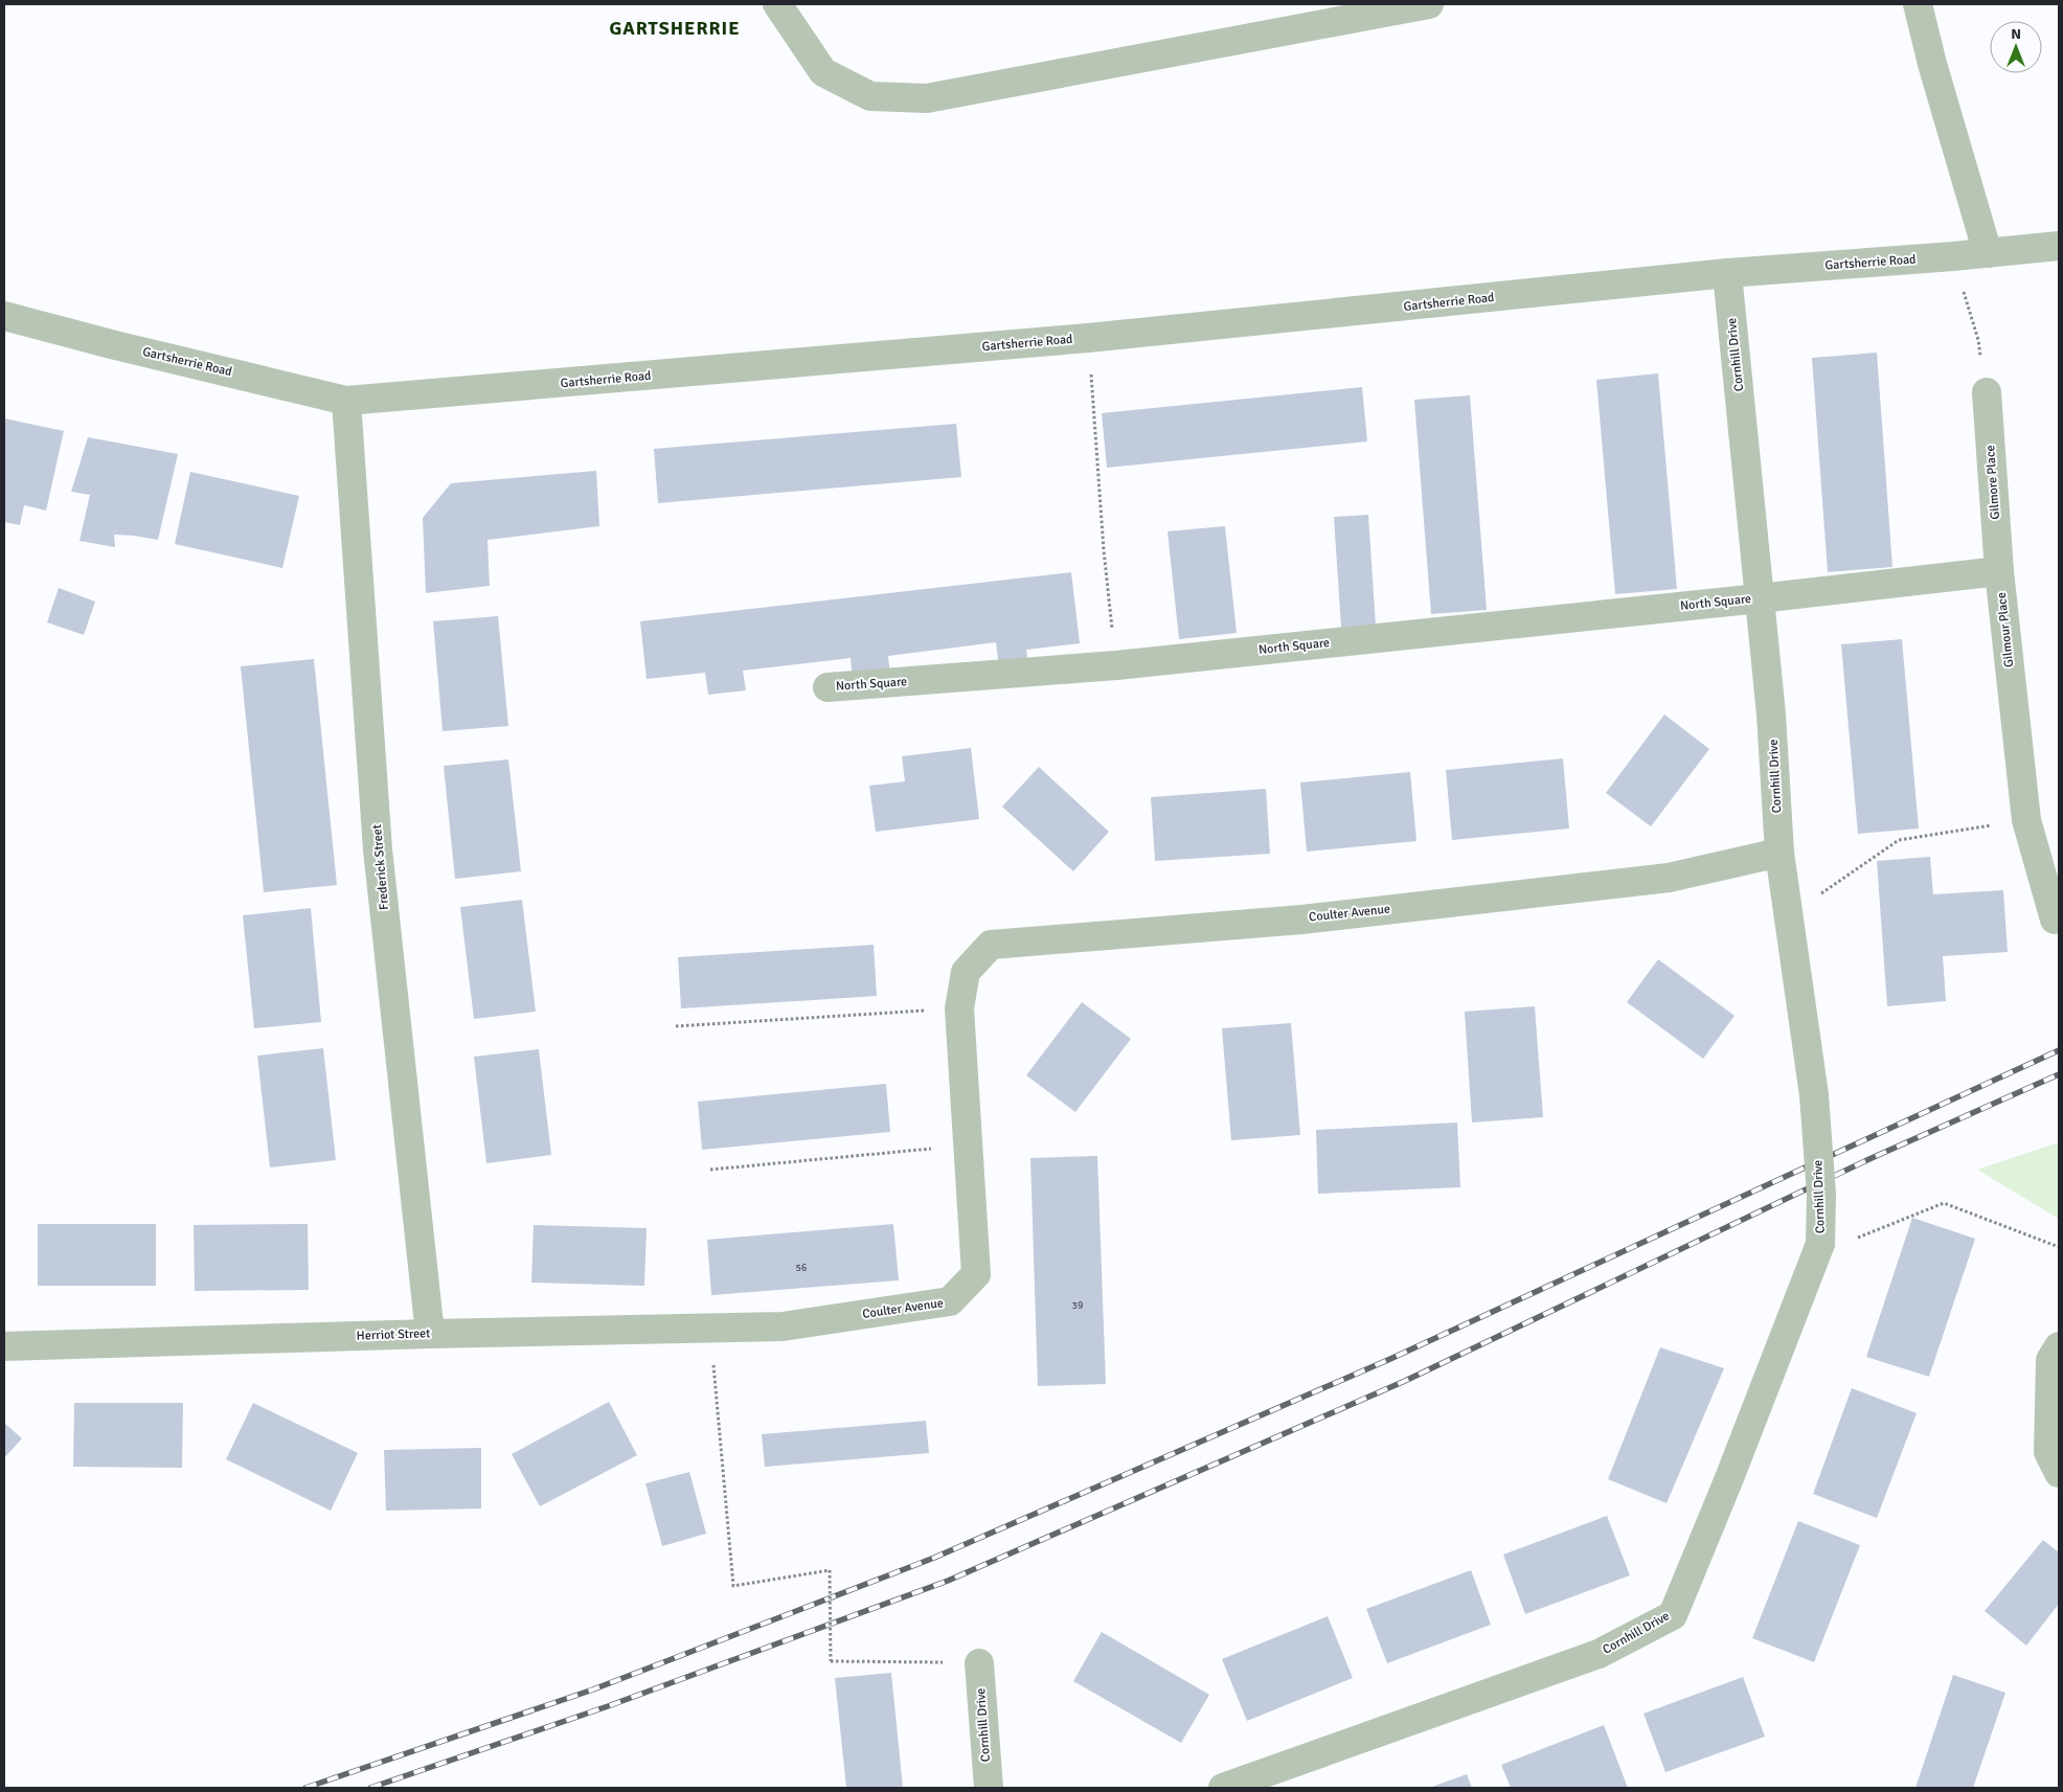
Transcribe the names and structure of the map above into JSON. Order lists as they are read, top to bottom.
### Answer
{
  "streets": {
    "street": [
      "Gartsherrie Road",
      "Cornhill Drive",
      "Gilmore Place",
      "North Square",
      "Gilmour Place",
      "Frederick Street",
      "Coulter Avenue",
      "Herriot Street"
    ]
  },
  "crossings": [
    ["Gartsherrie Road", "Cornhill Drive"],
    ["Gartsherrie Road", "Frederick Street"],
    ["Cornhill Drive", "North Square"],
    ["Cornhill Drive", "Coulter Avenue"],
    ["Gilmore Place", "Gilmour Place"],
    ["Frederick Street", "Herriot Street"],
    ["Coulter Avenue", "Herriot Street"]
  ],
  "districts": ["GARTSHERRIE"],
  "house_numbers": ["56", "39"],
  "north": "top"
}
